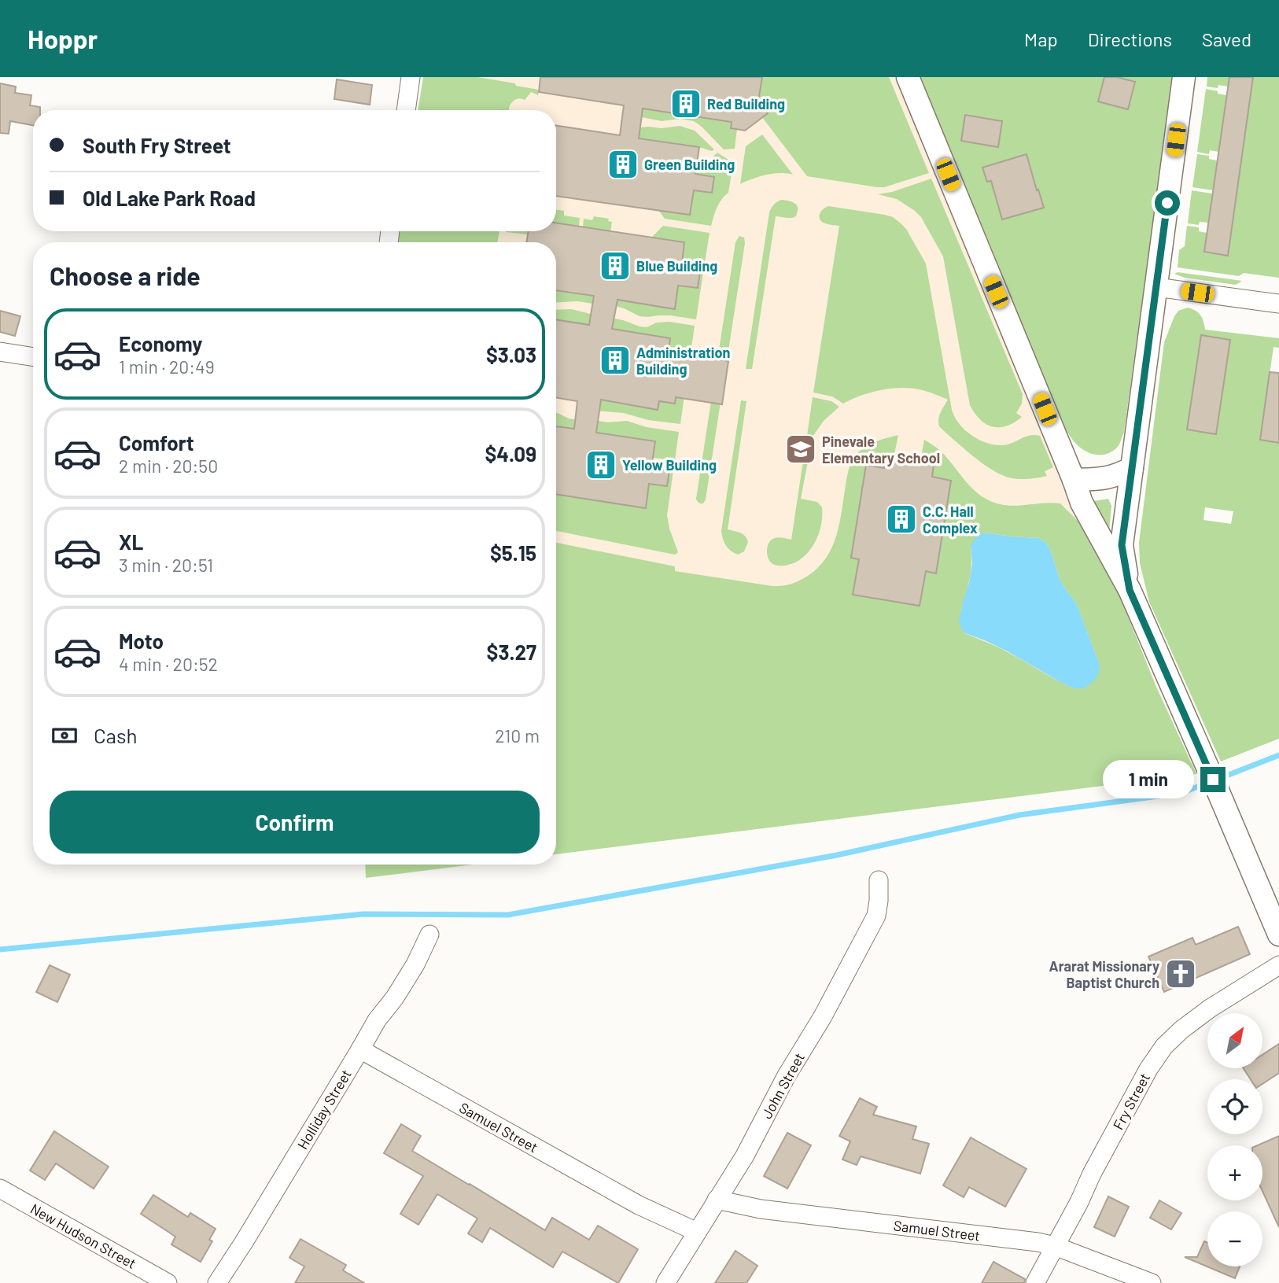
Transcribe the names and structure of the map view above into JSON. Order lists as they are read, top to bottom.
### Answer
{
  "streets": {
    "street": [
      "John Street",
      "Fry Street",
      "Holliday Street",
      "Samuel Street",
      "New Hudson Street"
    ]
  },
  "crossings": [
    ["John Street", "Samuel Street"],
    ["Fry Street", "Samuel Street"],
    ["Holliday Street", "Samuel Street"]
  ],
  "places": {
    "building": [
      "Red Building",
      "Green Building",
      "Blue Building",
      "Administration Building",
      "Yellow Building",
      "C.C. Hall Complex"
    ],
    "school or university": ["Pinevale Elementary School"],
    "church": ["Ararat Missionary Baptist Church"]
  },
  "north": "top right",
  "page": {
    "header": "Hoppr",
    "nav": ["Map", "Directions", "Saved"],
    "banner": ["South Fry Street", "Old Lake Park Road"],
    "heading": "Choose a ride",
    "list": [
      {
        "name": "Economy",
        "note": "1 min · 20:49",
        "value": "$3.03"
      },
      {
        "name": "Comfort",
        "note": "2 min · 20:50",
        "value": "$4.09"
      },
      {
        "name": "XL",
        "note": "3 min · 20:51",
        "value": "$5.15"
      },
      {
        "name": "Moto",
        "note": "4 min · 20:52",
        "value": "$3.27"
      }
    ],
    "pay": ["Cash", "210 m"],
    "bubble": "1 min",
    "buttons": "Confirm",
    "map_buttons": ["+", "−"]
  }
}
